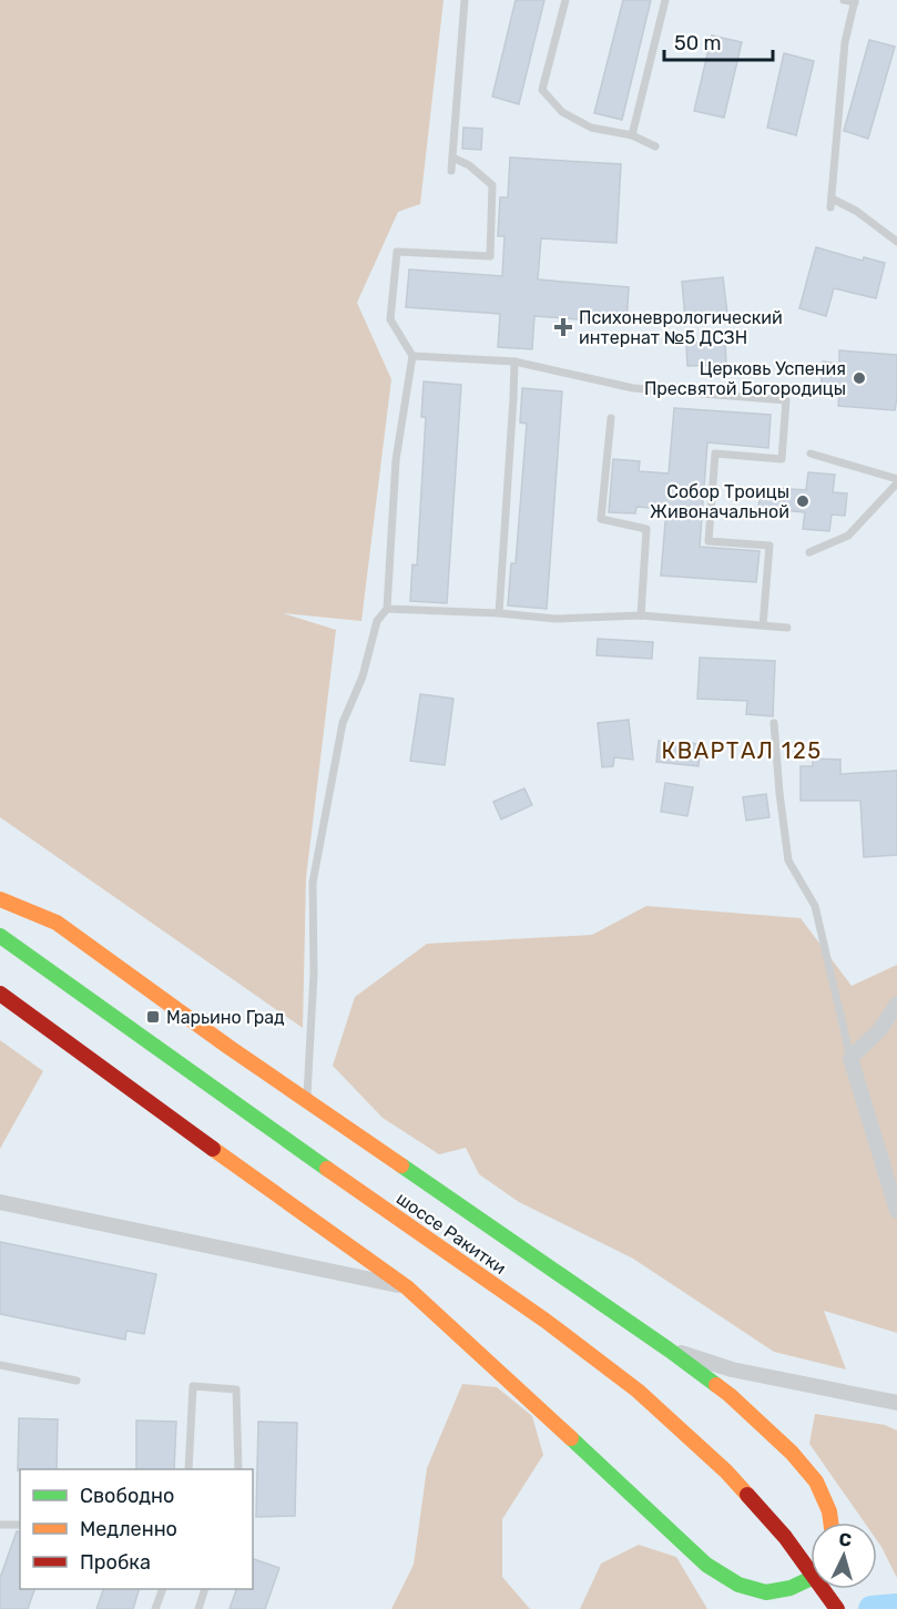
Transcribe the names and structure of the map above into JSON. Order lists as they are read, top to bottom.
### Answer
{
  "streets": {
    "street": ["шоссе Ракитки"]
  },
  "districts": ["КВАРТАЛ 125"],
  "places": {
    "health": ["Психоневрологический интернат №5 ДСЗН"],
    "other": ["Церковь Успения Пресвятой Богородицы", "Собор Троицы Живоначальной"],
    "transit": ["Марьино Град"]
  },
  "legend": ["Свободно", "Медленно", "Пробка"],
  "scale_bar": "50 m",
  "north": "top"
}
